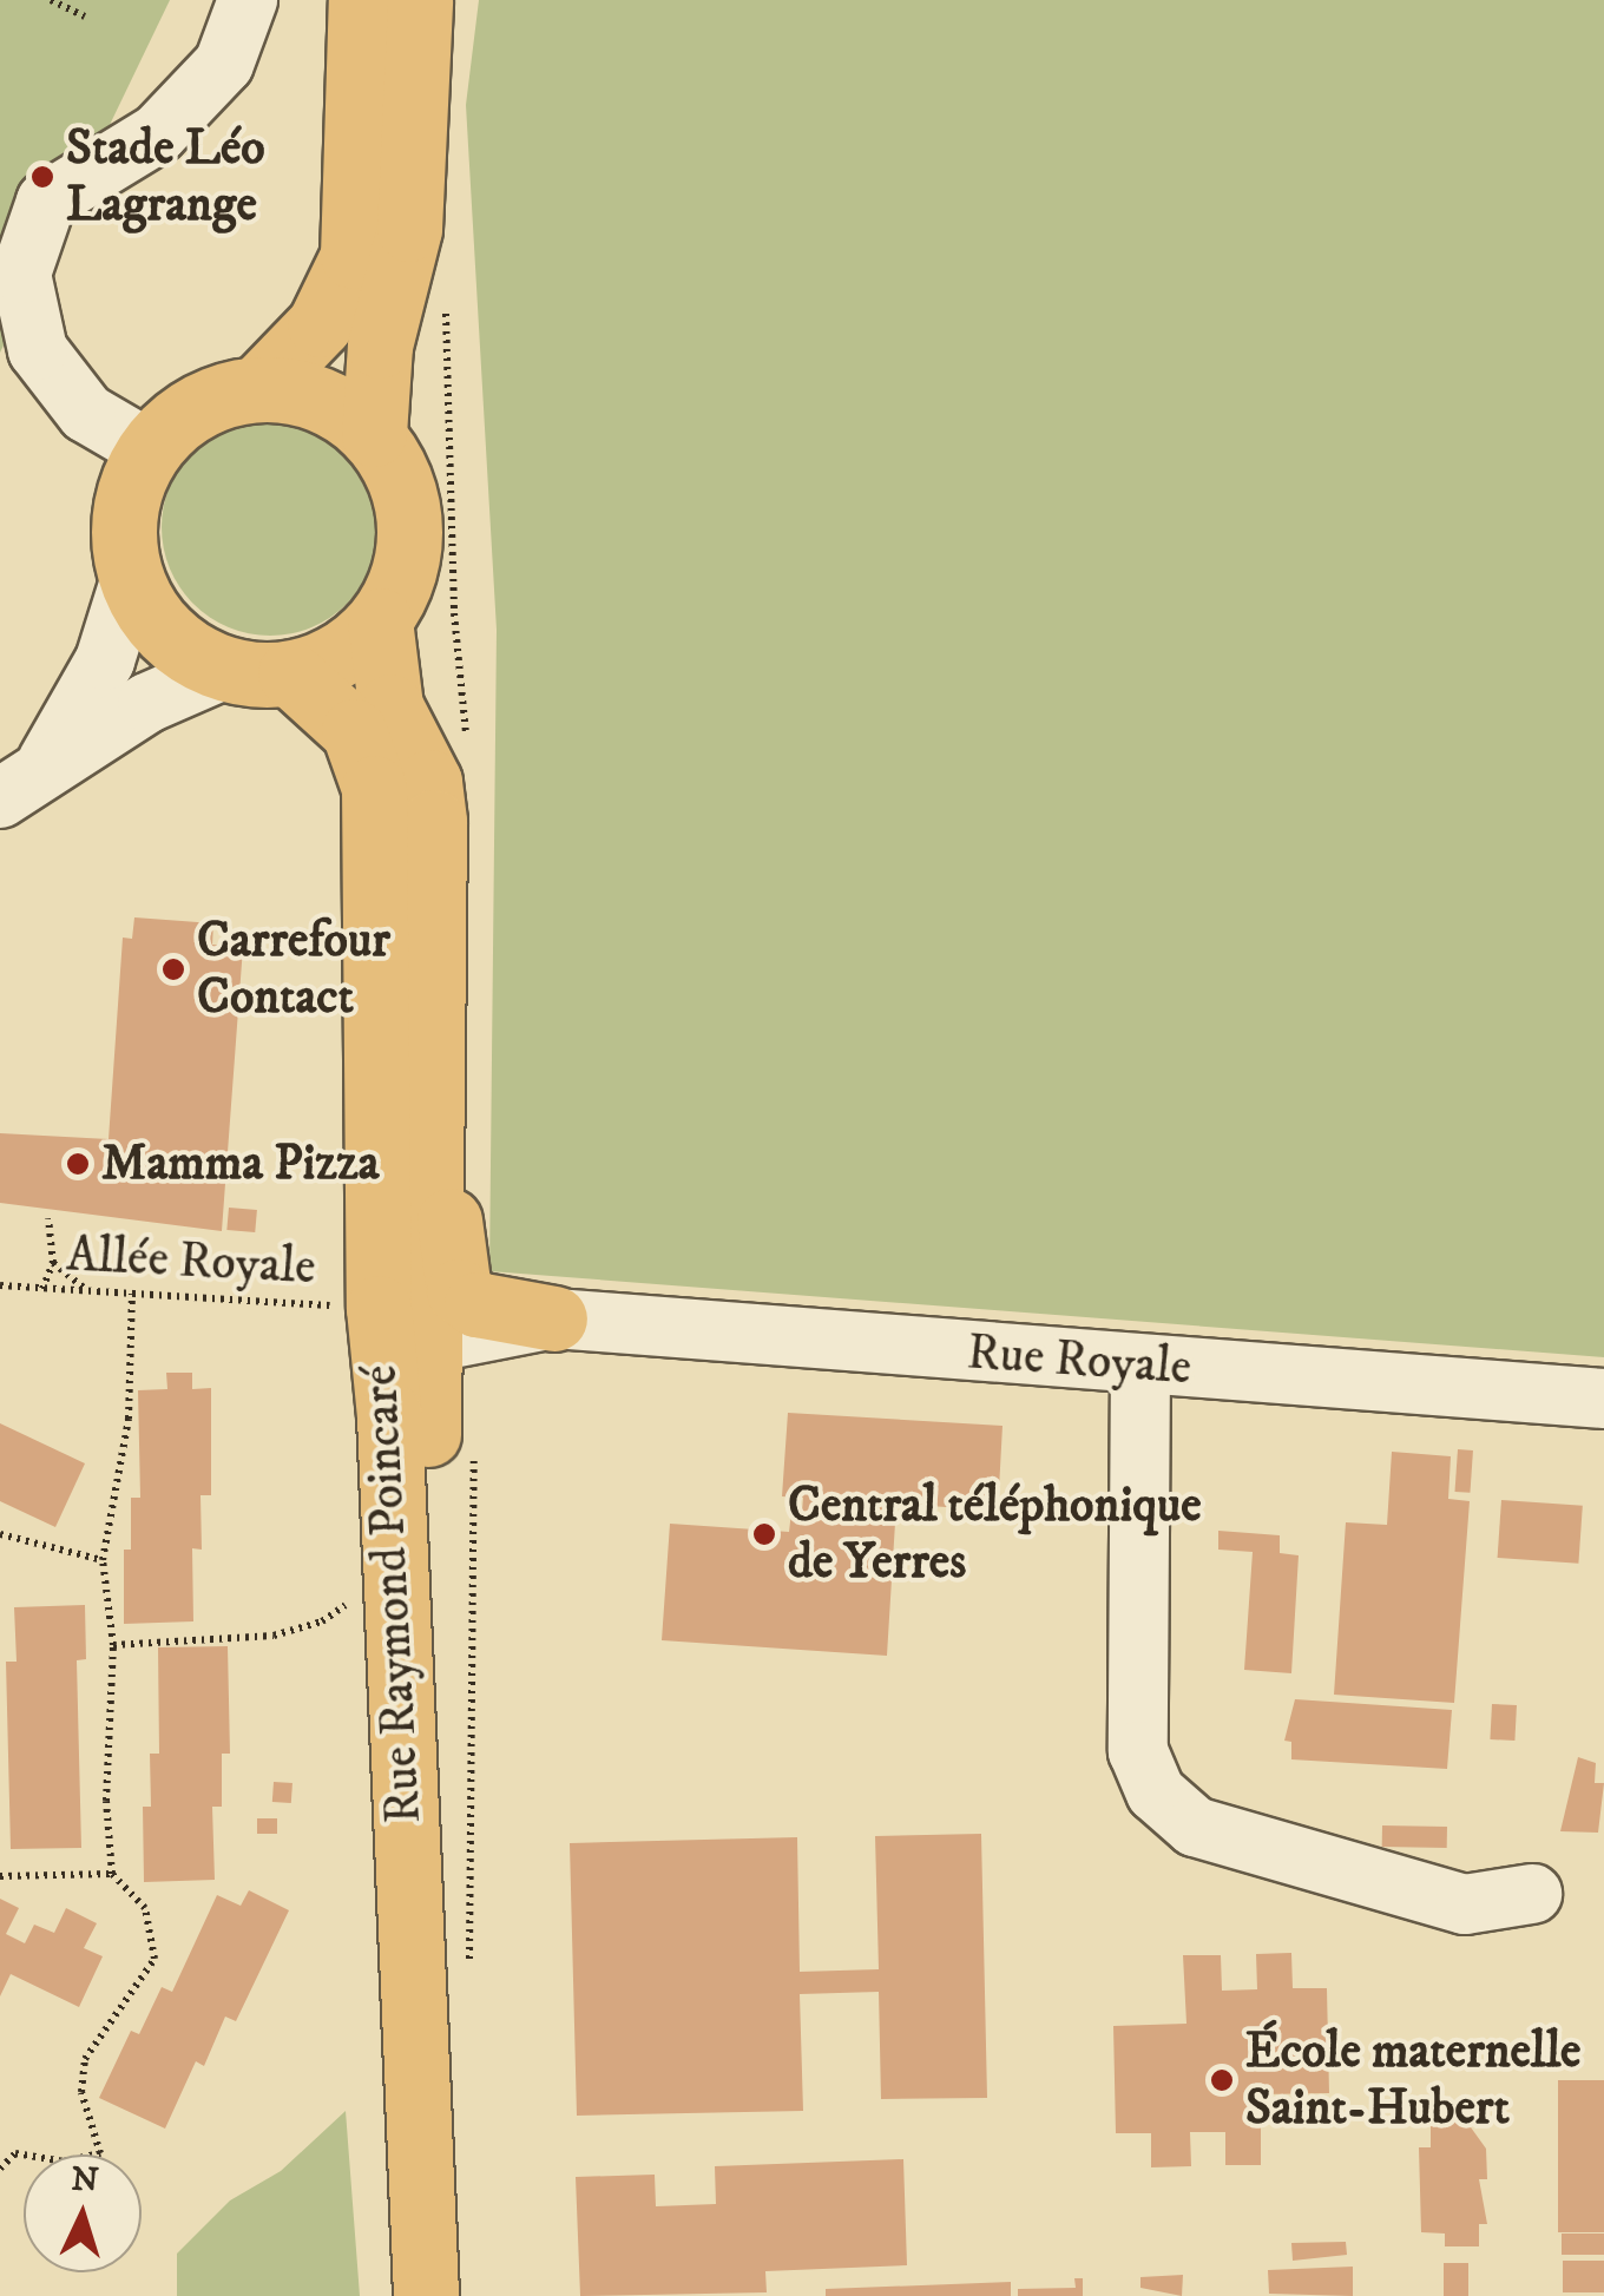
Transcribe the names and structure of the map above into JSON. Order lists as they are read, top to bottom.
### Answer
{
  "streets": {
    "main road": ["Rue Raymond Poincaré"],
    "street": ["Rue Royale"],
    "path": ["Allée Royale"]
  },
  "crossings": [
    ["Allée Royale", "Rue Royale"],
    ["Allée Royale", "Rue Raymond Poincaré"],
    ["Rue Royale", "Rue Raymond Poincaré"]
  ],
  "places": [
    "Stade Léo Lagrange",
    "Carrefour Contact",
    "Mamma Pizza",
    "Central téléphonique de Yerres",
    "École maternelle Saint-Hubert"
  ],
  "north": "top"
}
